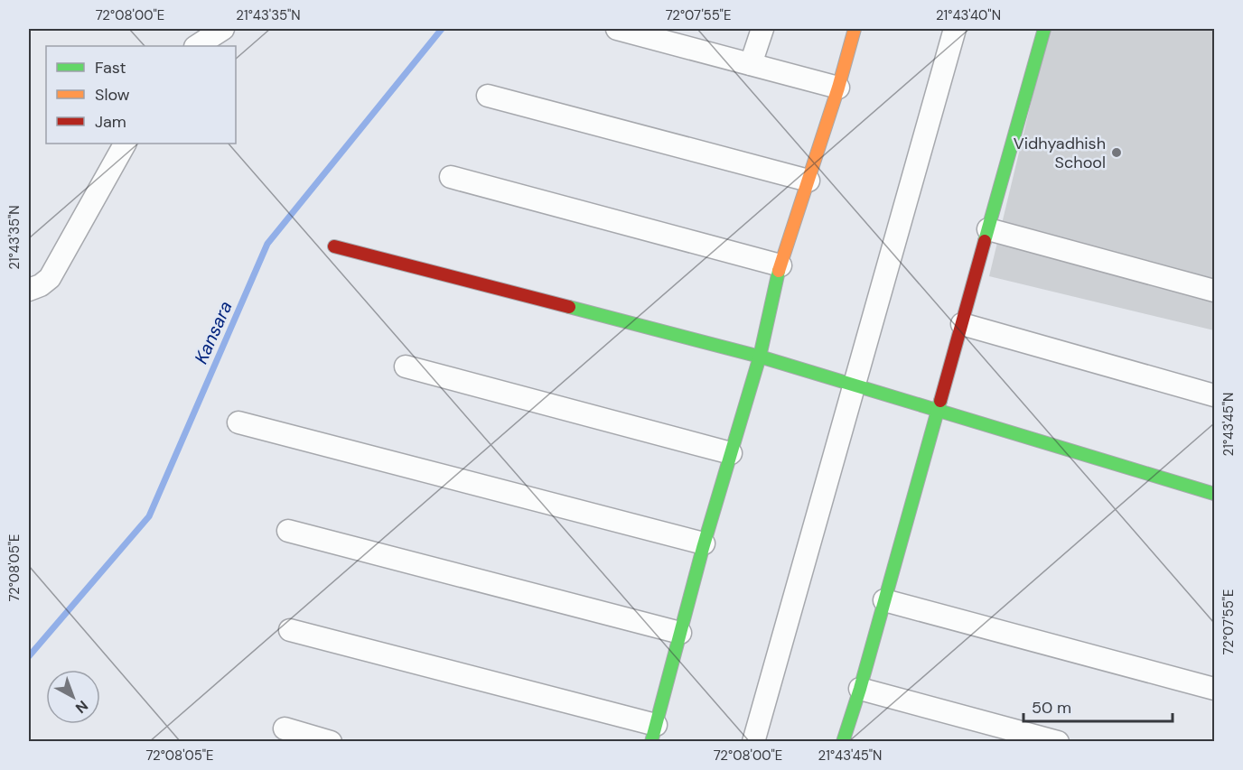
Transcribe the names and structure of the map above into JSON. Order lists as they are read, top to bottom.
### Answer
{
  "water": ["Kansara"],
  "places": ["Vidhyadhish School"],
  "legend": ["Fast", "Slow", "Jam"],
  "scale_bar": "50 m",
  "north": "bottom right",
  "coordinates": [
    "72°08'00\"E",
    "21°43'35\"N",
    "72°07'55\"E",
    "21°43'40\"N",
    "21°43'45\"N",
    "72°08'05\"E"
  ]
}
